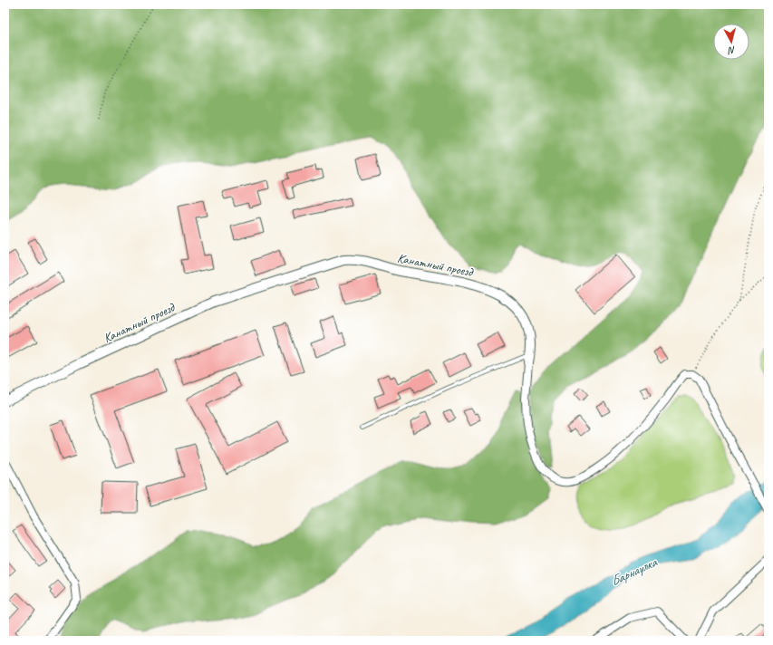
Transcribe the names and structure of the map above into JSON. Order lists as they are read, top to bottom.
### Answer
{
  "streets": {
    "street": ["Канатный проезд"]
  },
  "water": ["Барнаулка"],
  "north": "bottom"
}
